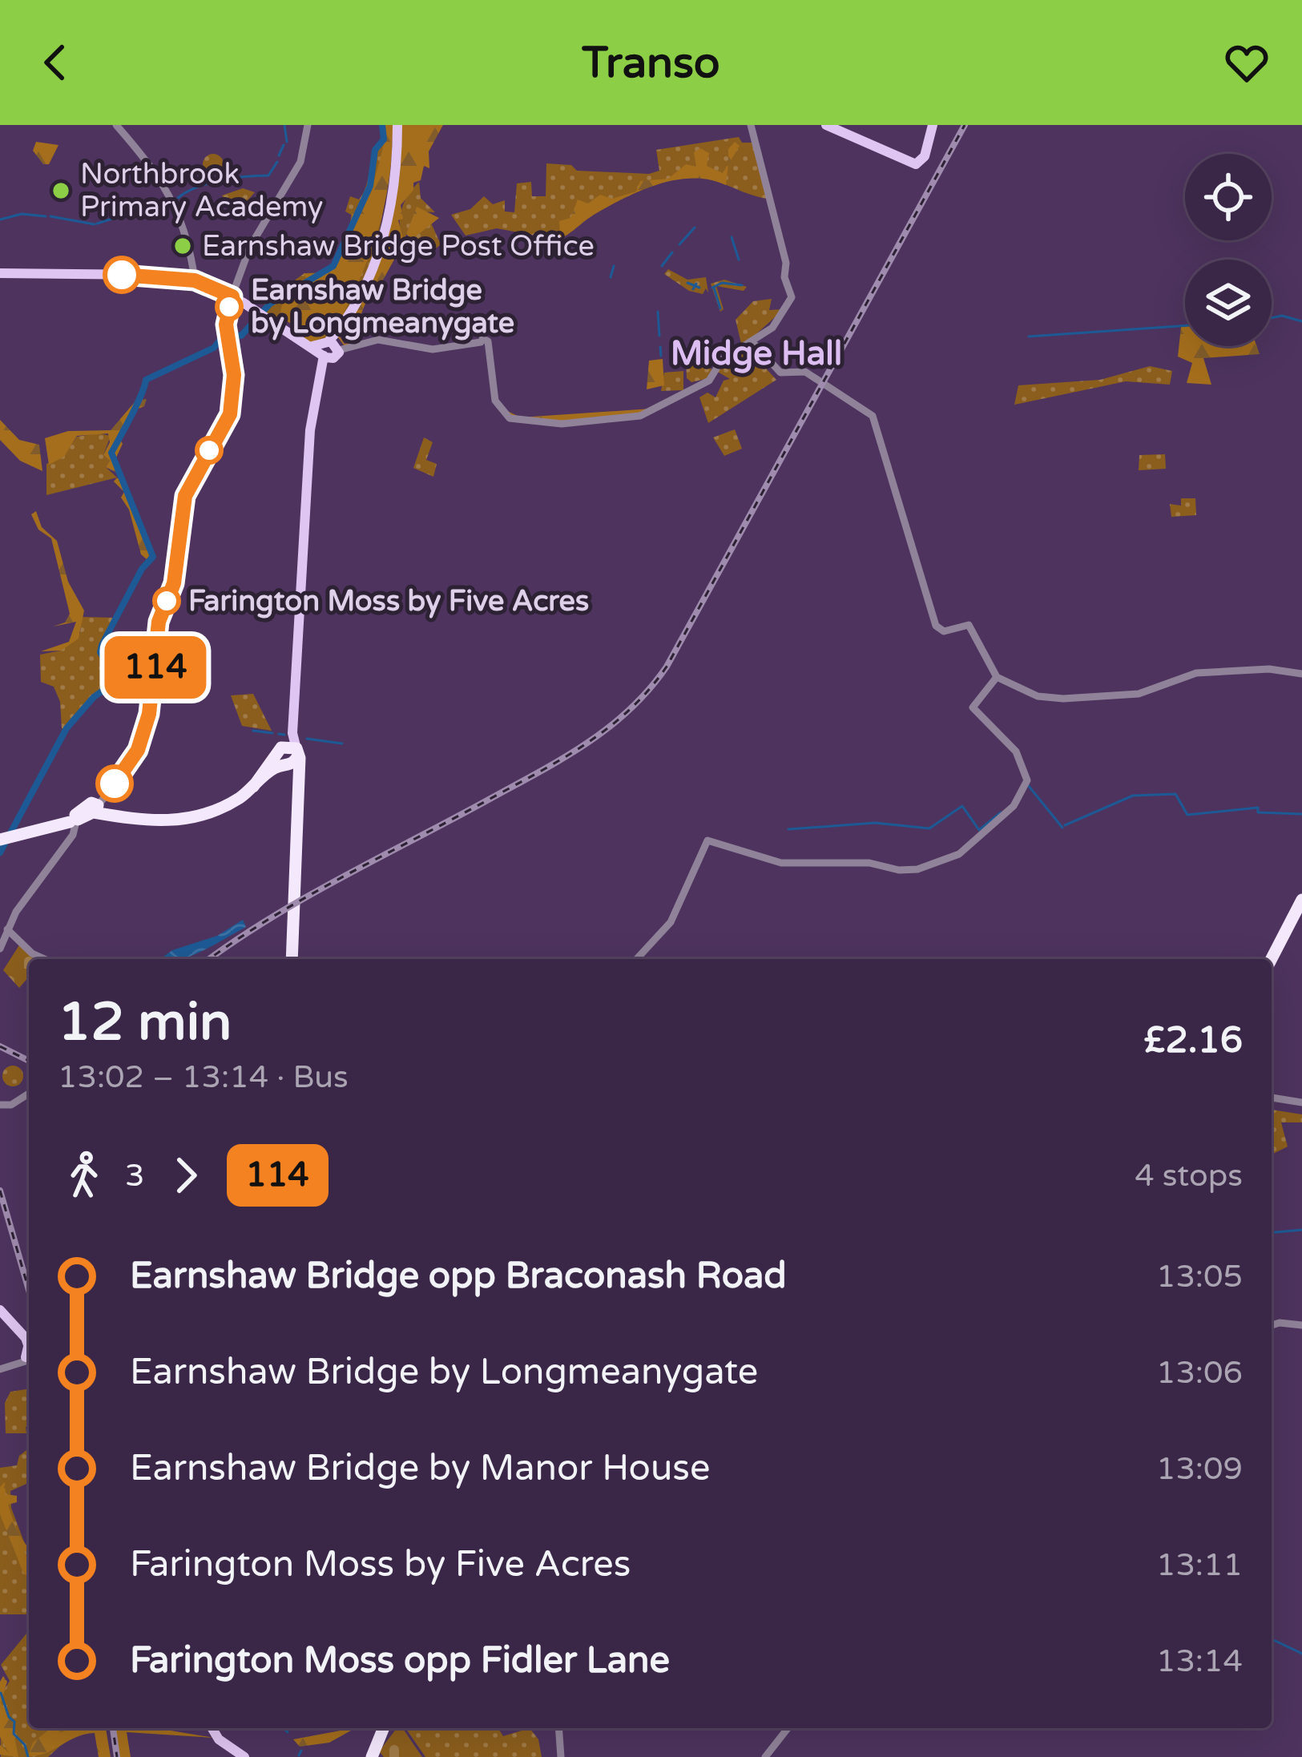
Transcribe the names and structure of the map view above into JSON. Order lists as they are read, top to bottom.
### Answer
{
  "districts": ["Midge Hall"],
  "places": [
    "Northbrook Primary Academy",
    "Earnshaw Bridge Post Office",
    "Earnshaw Bridge by Longmeanygate",
    "Farington Moss by Five Acres"
  ],
  "lines": ["bus line 114"],
  "page": {
    "header": "Transo",
    "on_map": "114",
    "heading": ["12 min", "13:02 – 13:14 · Bus", "£2.16"],
    "legs": ["3", "114", "4 stops"],
    "list": [
      {
        "name": "Earnshaw Bridge opp Braconash Road",
        "value": "13:05"
      },
      {
        "name": "Earnshaw Bridge by Longmeanygate",
        "value": "13:06"
      },
      {
        "name": "Earnshaw Bridge by Manor House",
        "value": "13:09"
      },
      {
        "name": "Farington Moss by Five Acres",
        "value": "13:11"
      },
      {
        "name": "Farington Moss opp Fidler Lane",
        "value": "13:14"
      }
    ]
  }
}
